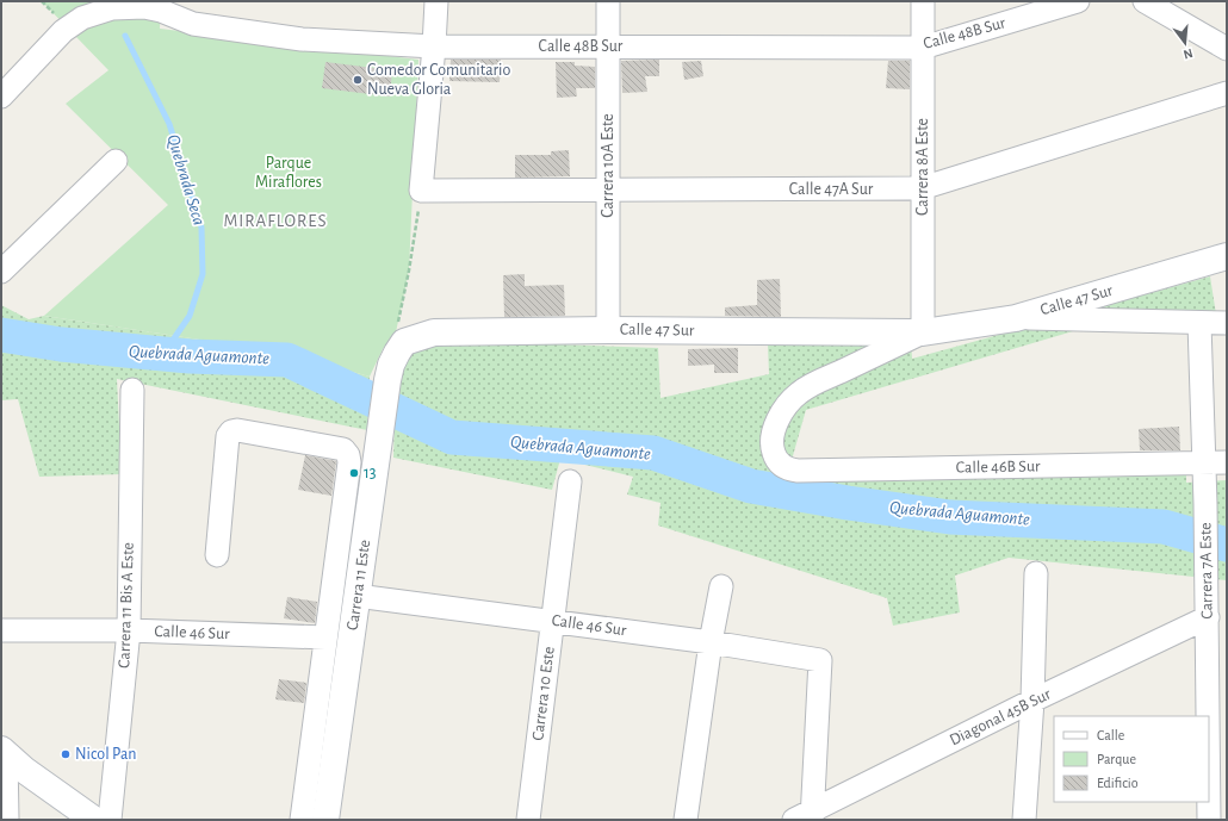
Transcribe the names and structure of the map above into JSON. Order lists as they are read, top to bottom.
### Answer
{
  "streets": {
    "street": [
      "Calle 48B Sur",
      "Carrera 10A Este",
      "Carrera 8A Este",
      "Calle 47A Sur",
      "Calle 47 Sur",
      "Calle 46B Sur",
      "Carrera 7A Este",
      "Carrera 11 Este",
      "Carrera 11 Bis A Este",
      "Calle 46 Sur",
      "Carrera 10 Este",
      "Diagonal 45B Sur"
    ]
  },
  "crossings": [
    ["Calle 48B Sur", "Carrera 10A Este"],
    ["Calle 48B Sur", "Carrera 8A Este"],
    ["Carrera 10A Este", "Calle 47A Sur"],
    ["Carrera 10A Este", "Calle 47 Sur"],
    ["Carrera 8A Este", "Calle 47A Sur"],
    ["Carrera 8A Este", "Calle 47 Sur"],
    ["Calle 47 Sur", "Calle 46B Sur"],
    ["Calle 47 Sur", "Carrera 11 Este"],
    ["Calle 46B Sur", "Carrera 7A Este"],
    ["Carrera 7A Este", "Diagonal 45B Sur"],
    ["Carrera 11 Este", "Calle 46 Sur"],
    ["Carrera 11 Bis A Este", "Calle 46 Sur"],
    ["Calle 46 Sur", "Carrera 10 Este"],
    ["Calle 46 Sur", "Diagonal 45B Sur"]
  ],
  "districts": ["MIRAFLORES"],
  "water": ["Quebrada Seca", "Quebrada Aguamonte"],
  "parks": ["Parque Miraflores"],
  "places": ["Comedor Comunitario Nueva Gloria", "13", "Nicol Pan"],
  "legend": ["Calle", "Parque", "Edificio"],
  "north": "bottom"
}
